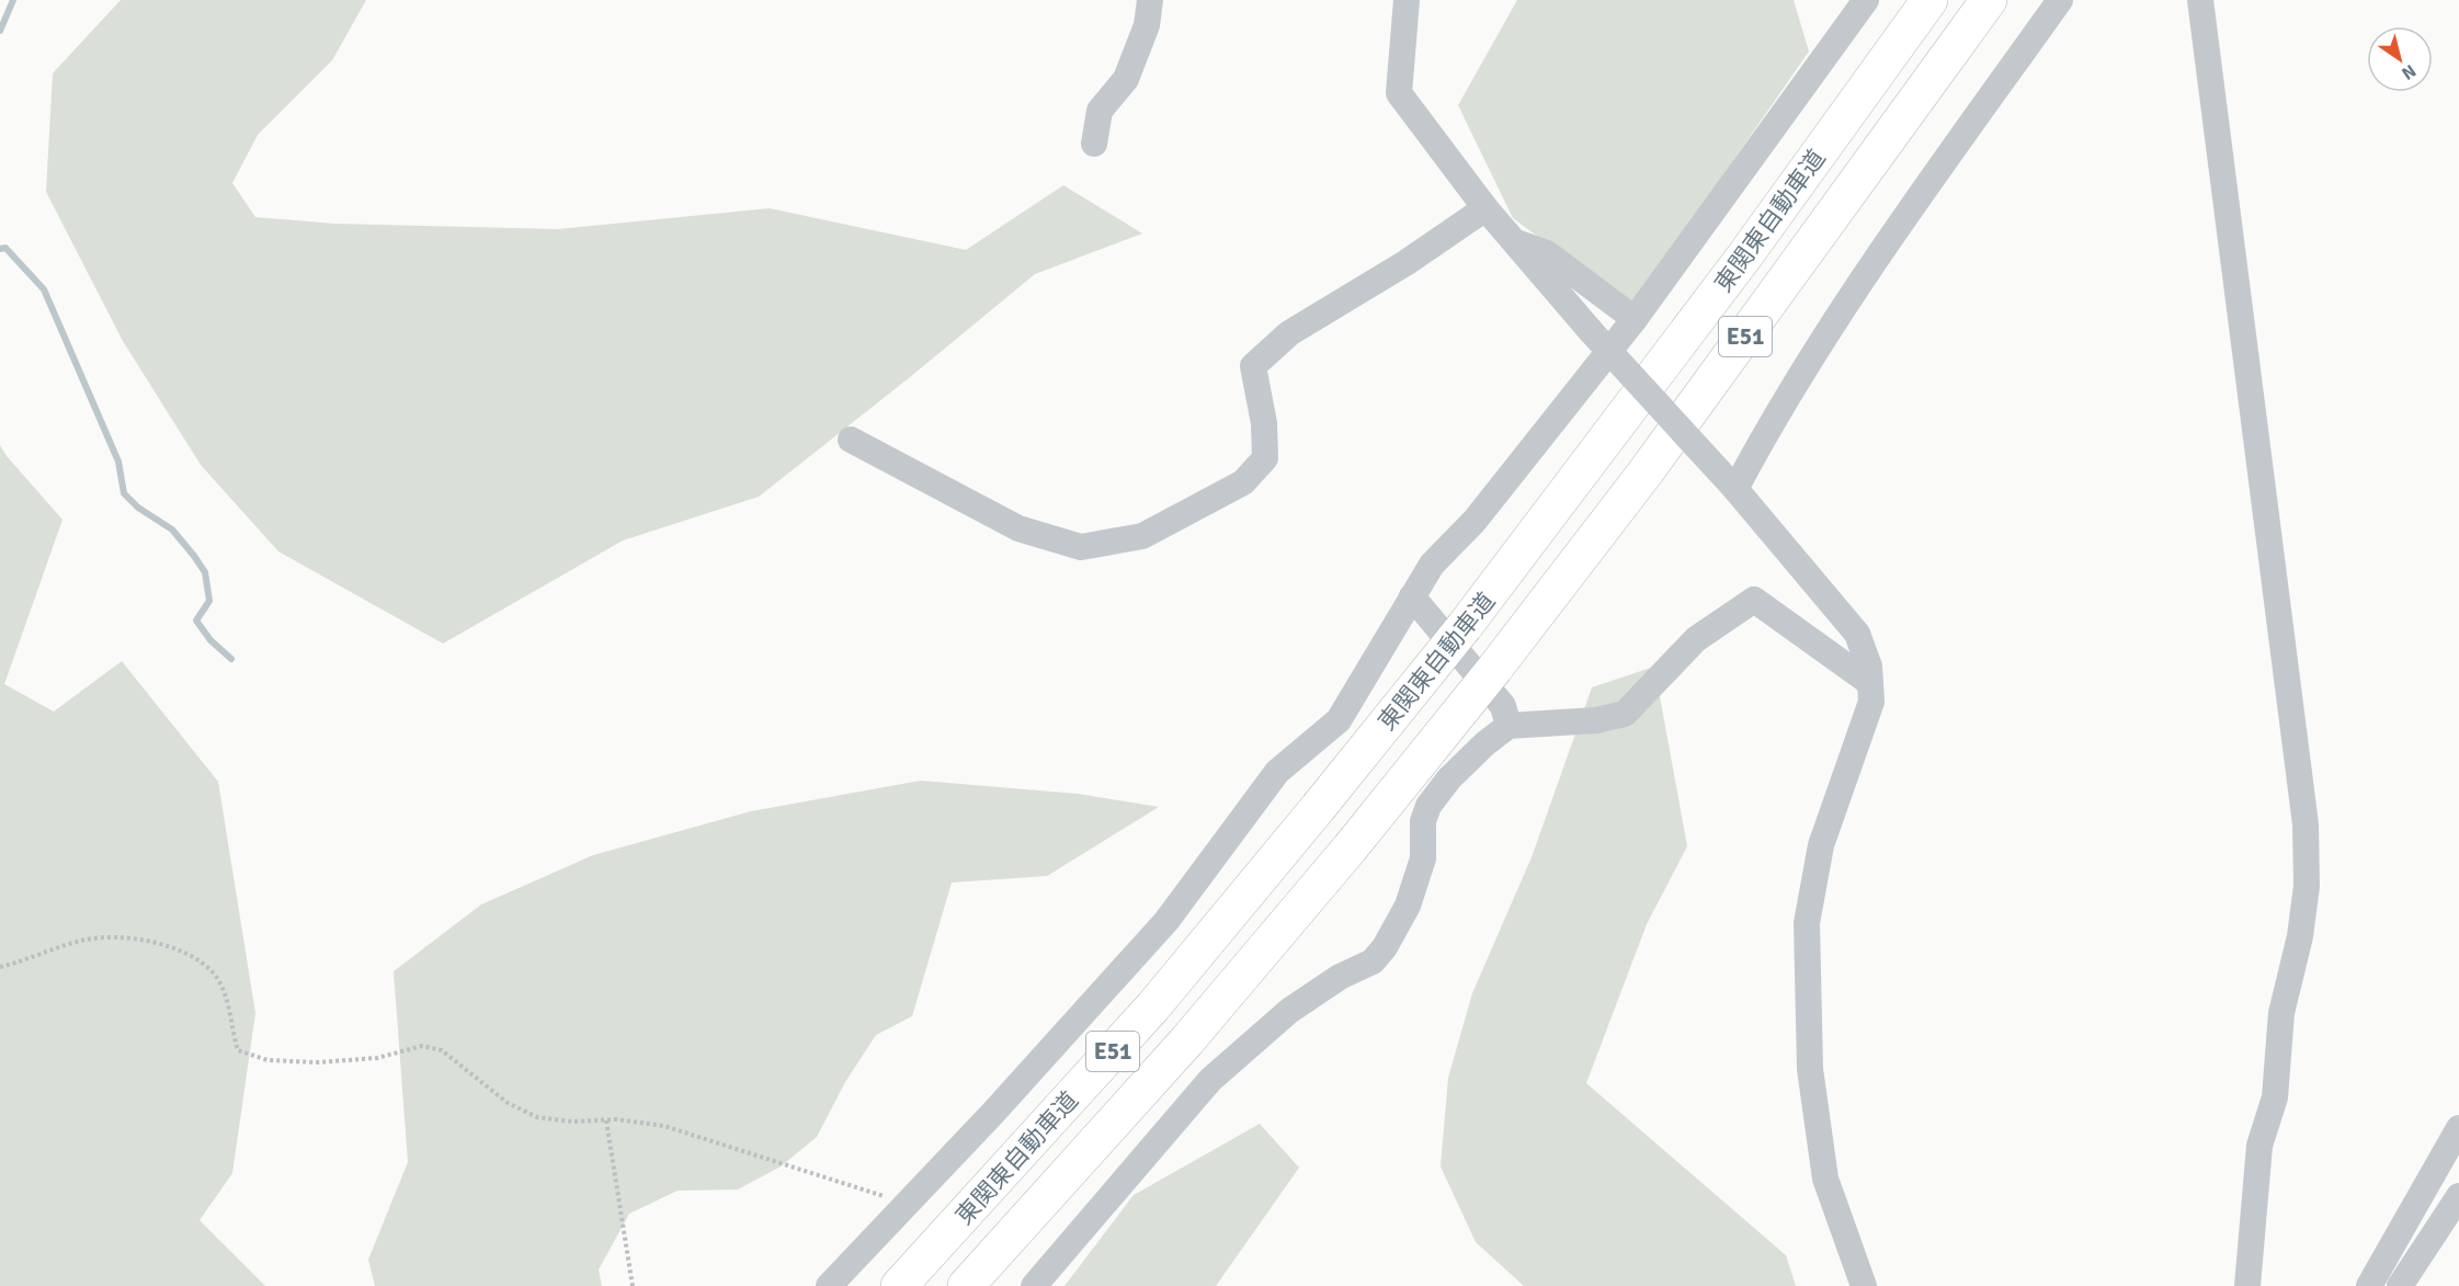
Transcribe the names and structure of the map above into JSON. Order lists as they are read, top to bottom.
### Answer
{
  "streets": {
    "highway": ["東関東自動車道", "E51"]
  },
  "north": "bottom right"
}
